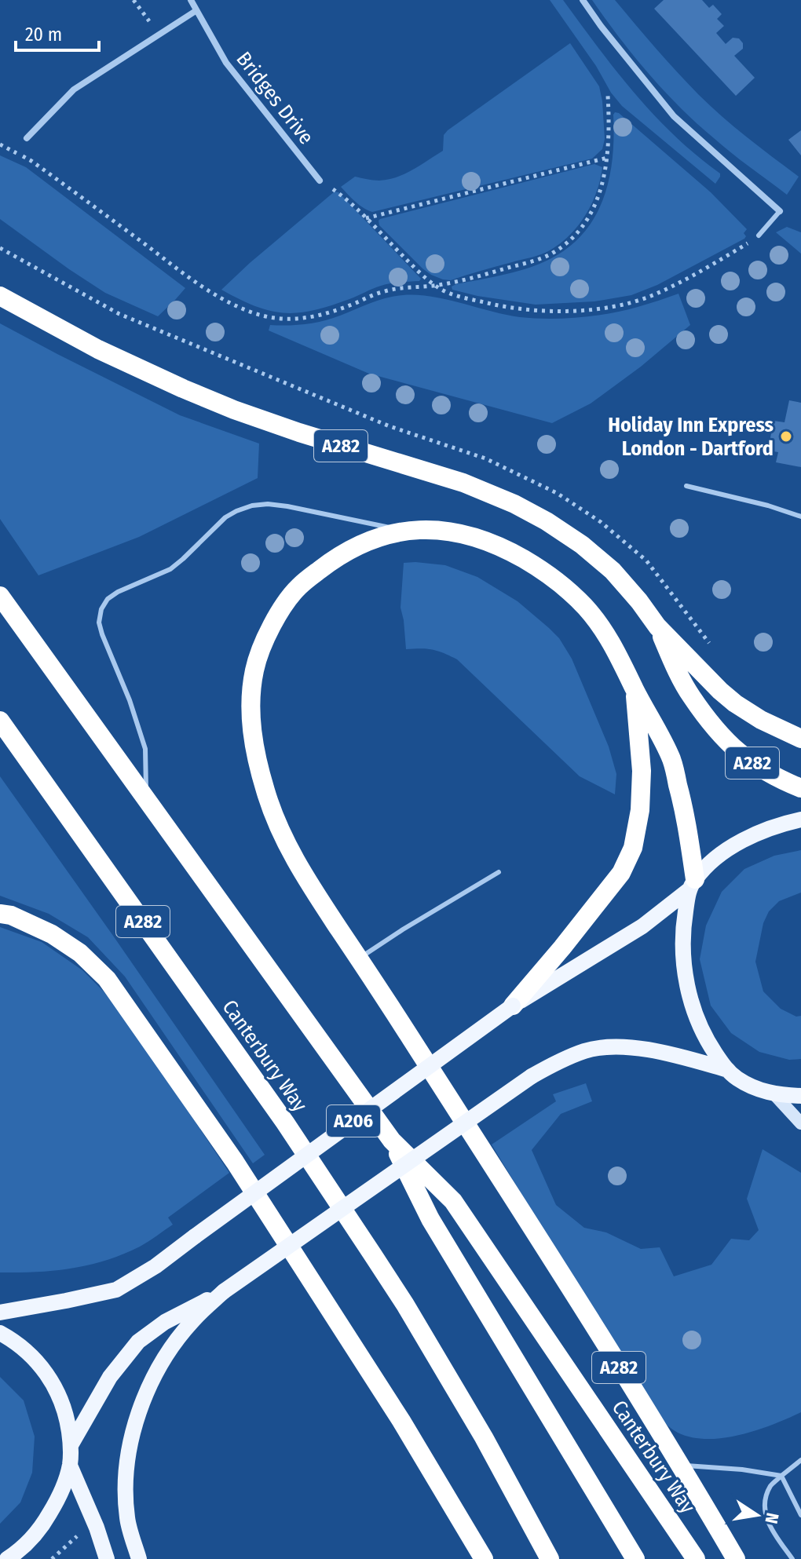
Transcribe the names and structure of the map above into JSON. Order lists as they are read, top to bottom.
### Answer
{
  "streets": {
    "highway": ["A282", "Canterbury Way"],
    "main road": ["A206"],
    "street": ["Bridges Drive"]
  },
  "crossings": [
    ["A282", "A206"]
  ],
  "places": ["Holiday Inn Express London - Dartford"],
  "scale_bar": "20 m",
  "north": "right"
}
